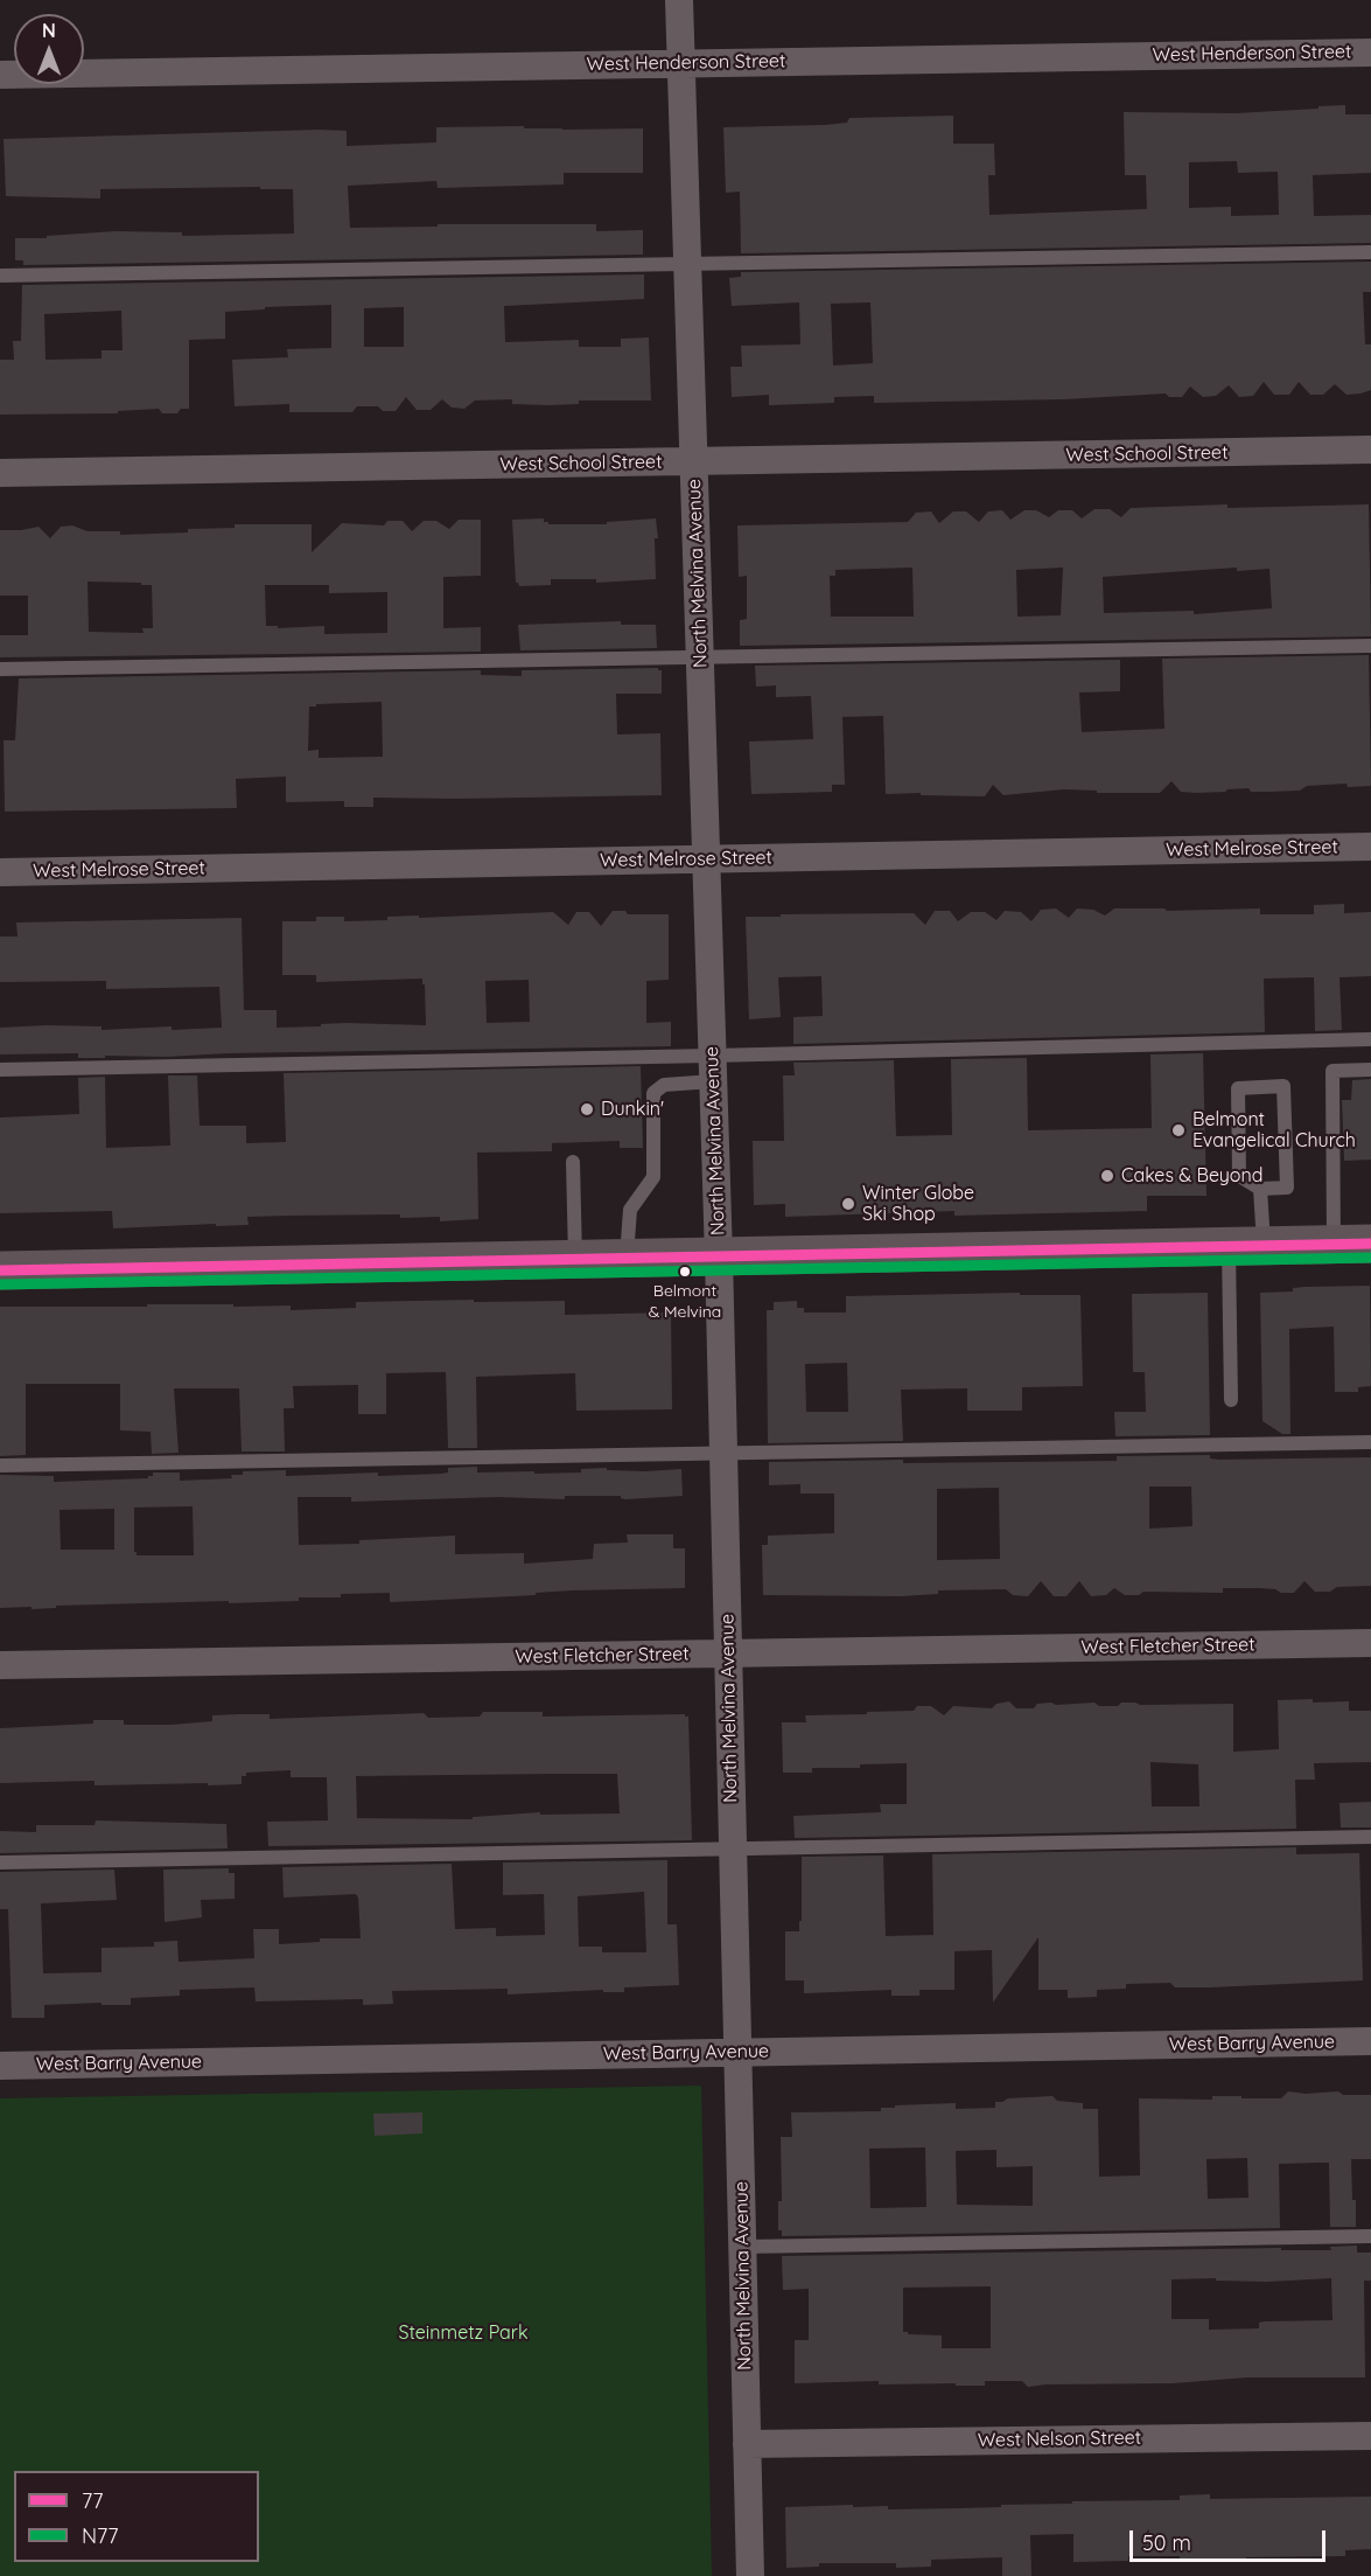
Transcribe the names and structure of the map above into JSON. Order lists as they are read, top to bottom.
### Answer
{
  "streets": {
    "street": [
      "West Henderson Street",
      "West School Street",
      "North Melvina Avenue",
      "West Melrose Street",
      "West Fletcher Street",
      "West Barry Avenue",
      "West Nelson Street"
    ]
  },
  "crossings": [
    ["West Henderson Street", "North Melvina Avenue"],
    ["West School Street", "North Melvina Avenue"],
    ["North Melvina Avenue", "West Melrose Street"],
    ["North Melvina Avenue", "West Fletcher Street"],
    ["North Melvina Avenue", "West Barry Avenue"],
    ["North Melvina Avenue", "West Nelson Street"]
  ],
  "parks": ["Steinmetz Park"],
  "places": [
    "Dunkin'",
    "Belmont Evangelical Church",
    "Cakes & Beyond",
    "Winter Globe Ski Shop",
    "Belmont & Melvina"
  ],
  "lines": ["transit line 77", "transit line N77"],
  "legend": ["77", "N77"],
  "scale_bar": "50 m",
  "north": "top"
}
